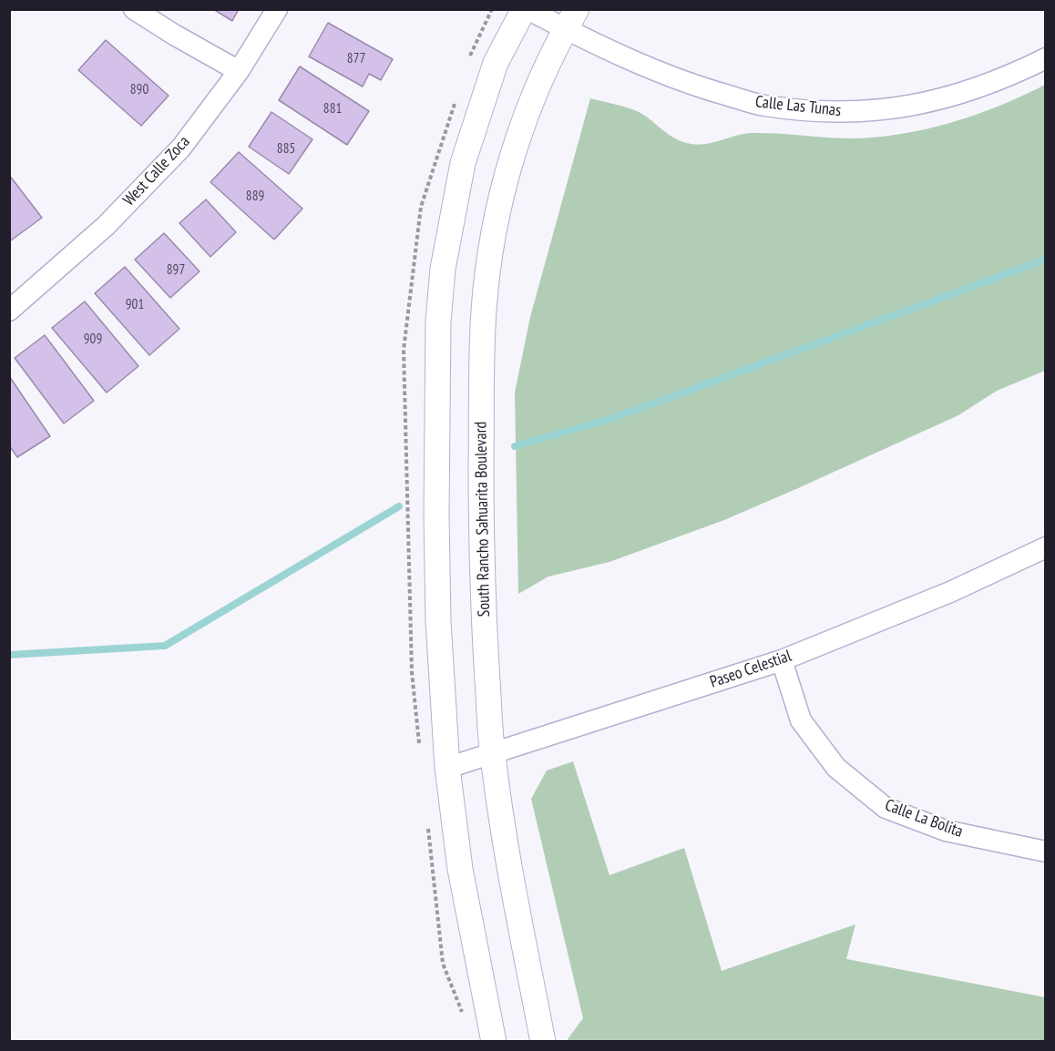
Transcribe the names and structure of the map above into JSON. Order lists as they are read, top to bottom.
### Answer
{
  "streets": {
    "street": [
      "Calle Las Tunas",
      "West Calle Zoca",
      "South Rancho Sahuarita Boulevard",
      "Paseo Celestial",
      "Calle La Bolita"
    ]
  },
  "crossings": [
    ["Calle Las Tunas", "South Rancho Sahuarita Boulevard"],
    ["South Rancho Sahuarita Boulevard", "Paseo Celestial"],
    ["Paseo Celestial", "Calle La Bolita"]
  ],
  "house_numbers": [
    "877",
    "890",
    "881",
    "885",
    "889",
    "897",
    "901",
    "909"
  ]
}
